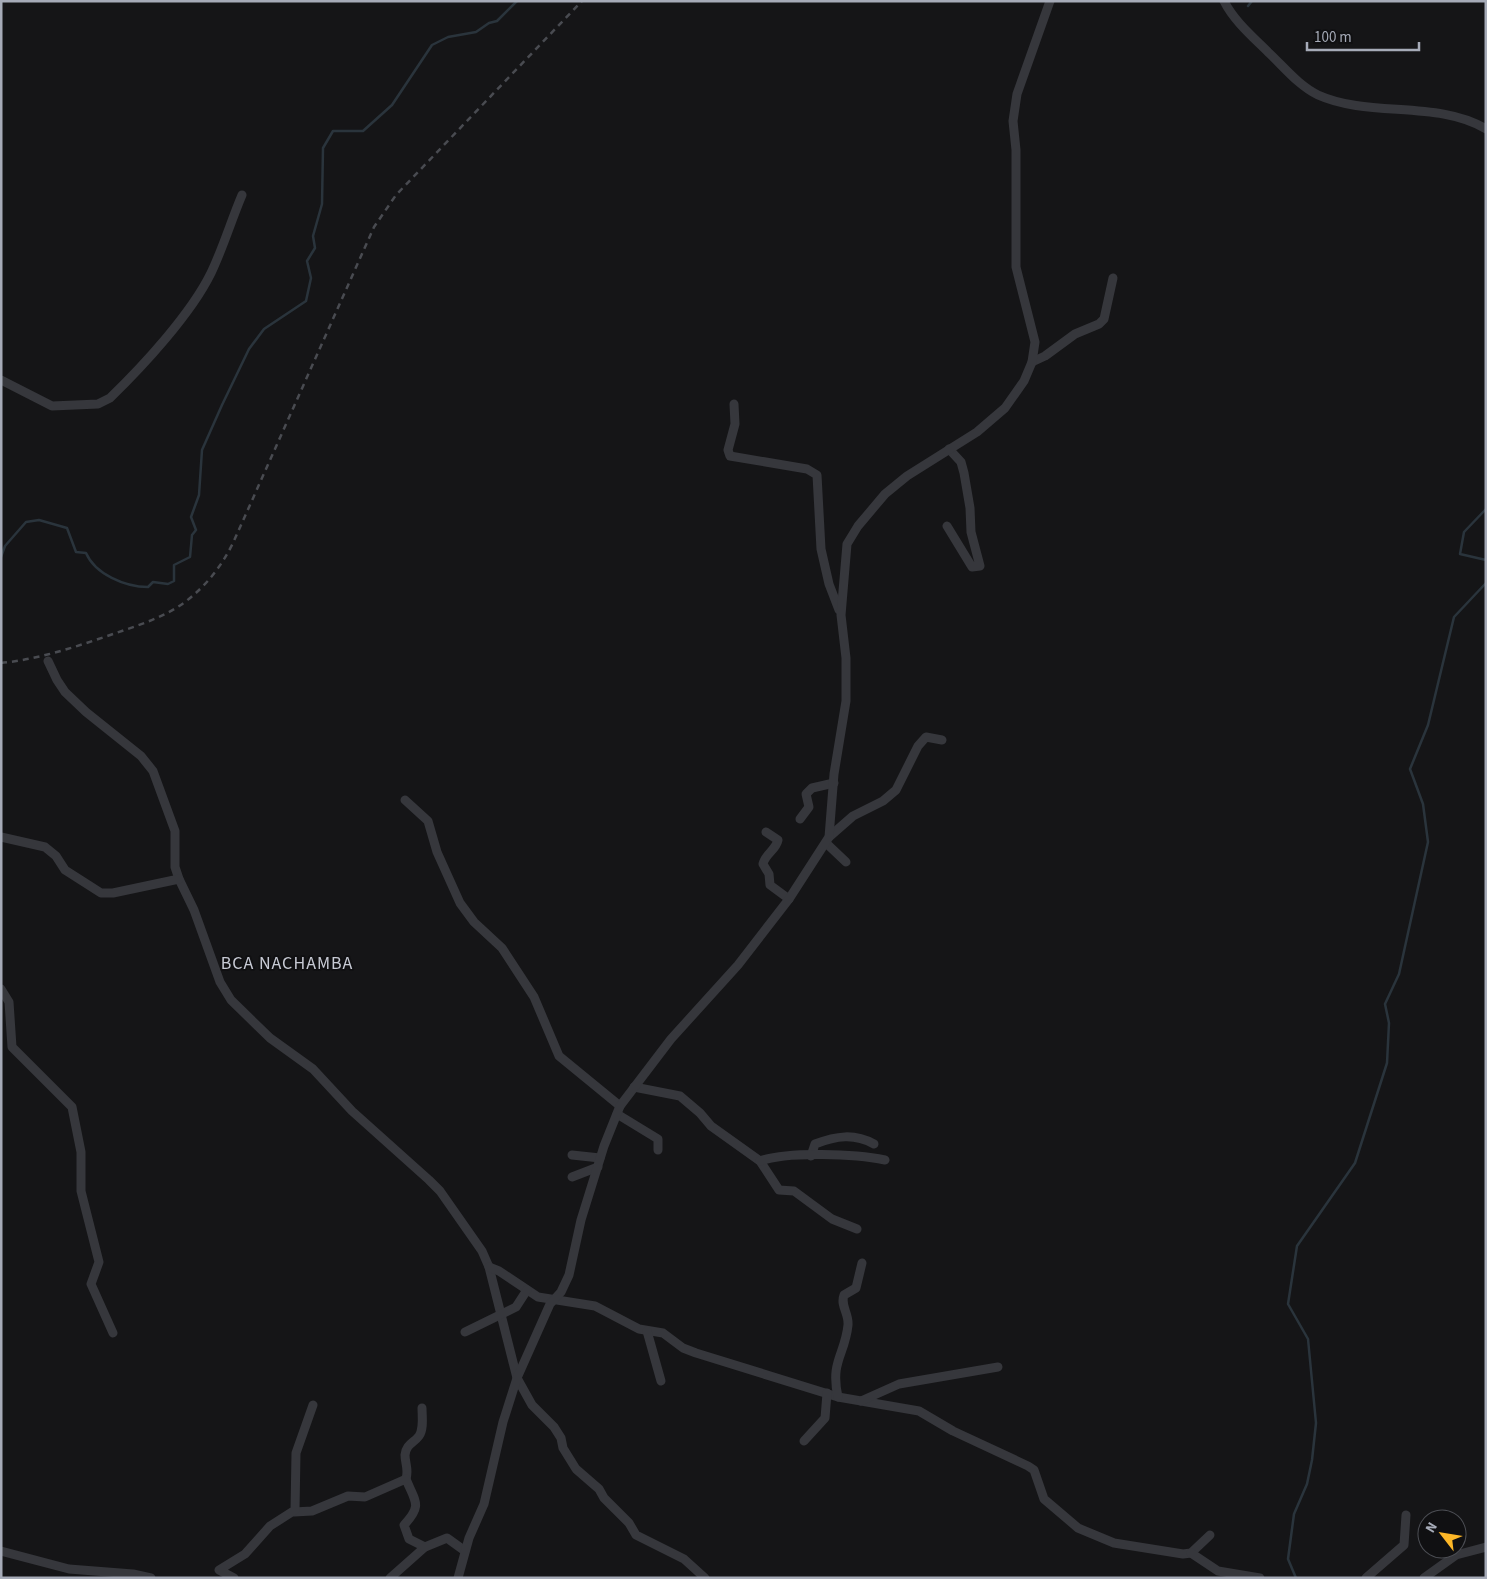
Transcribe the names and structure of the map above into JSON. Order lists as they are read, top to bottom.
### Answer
{
  "districts": ["BCA NACHAMBA"],
  "scale_bar": "100 m",
  "north": "top left"
}
